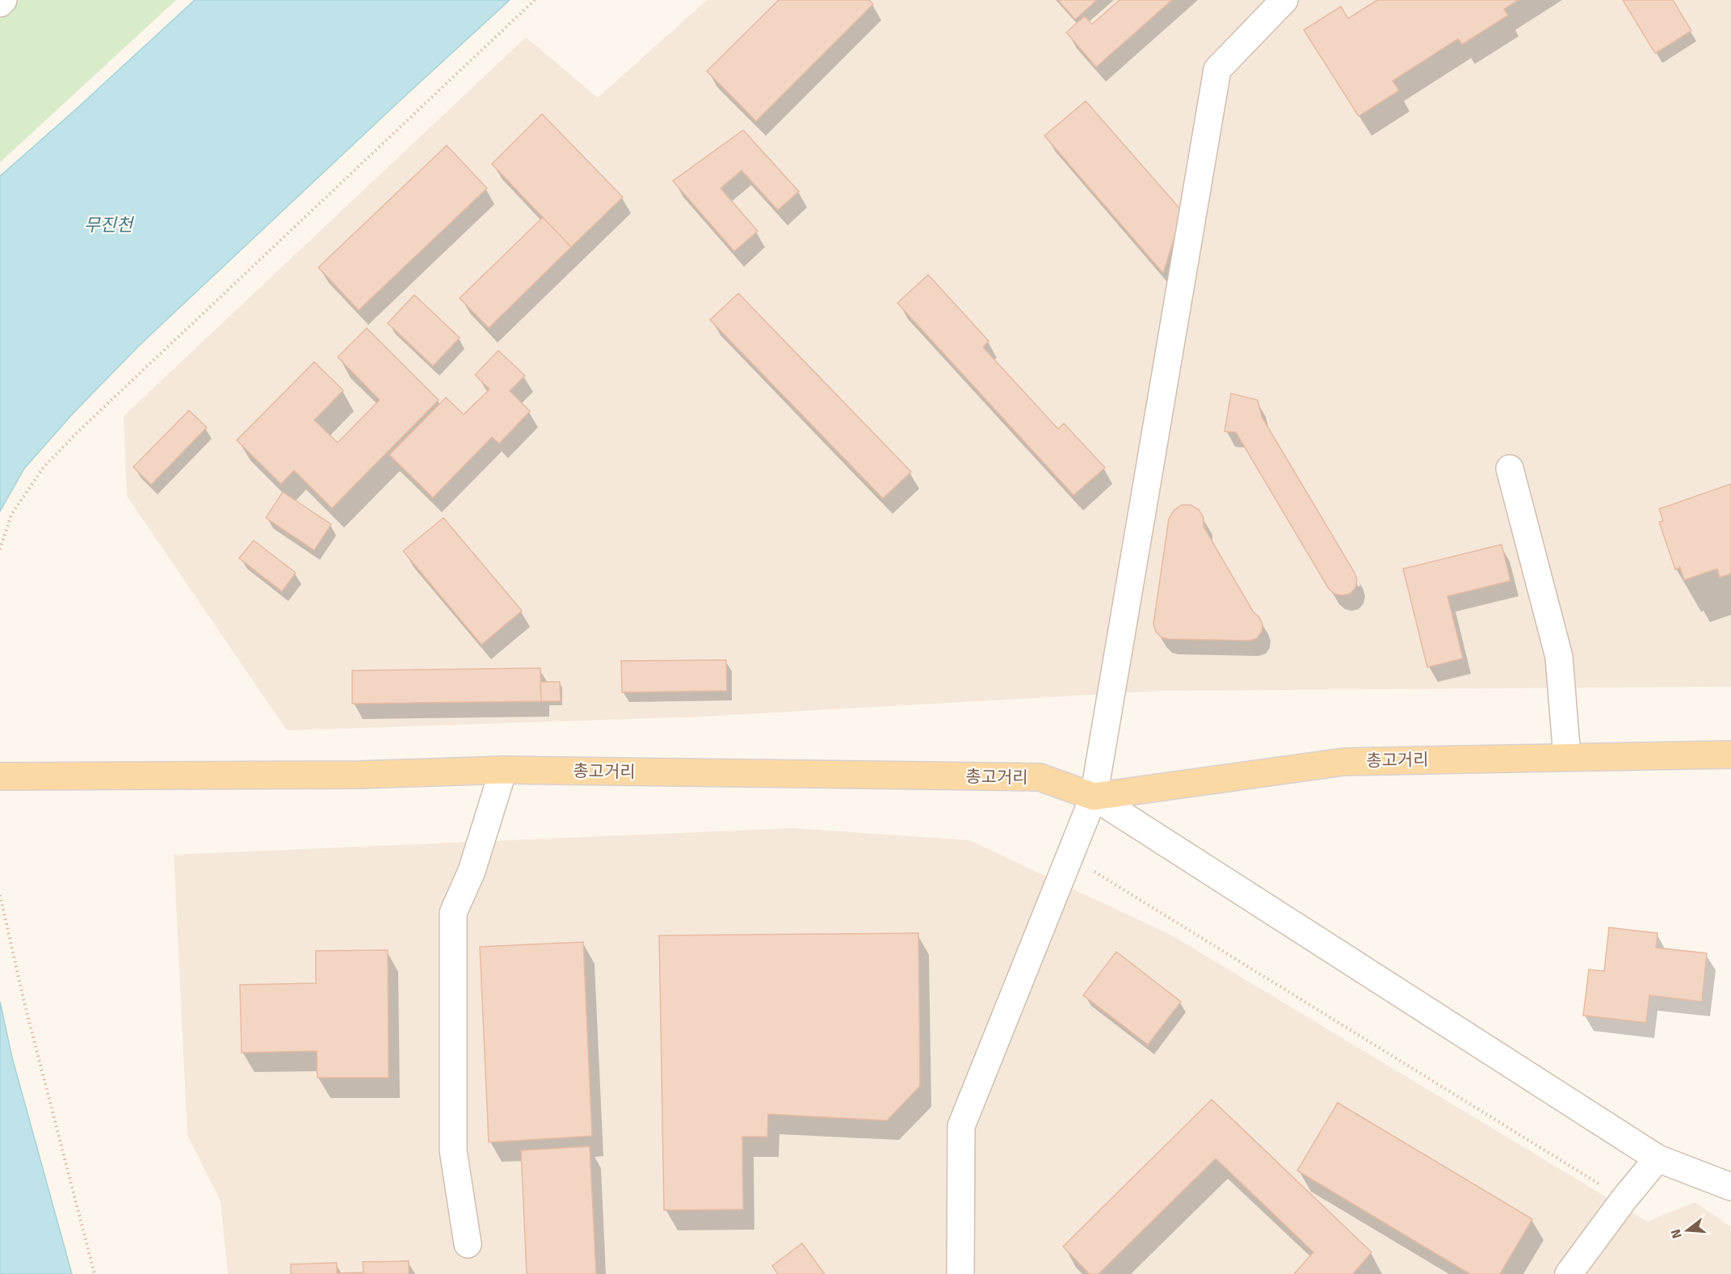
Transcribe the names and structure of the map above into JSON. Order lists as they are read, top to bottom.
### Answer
{
  "streets": {
    "main road": ["총고거리"]
  },
  "water": ["무진천"],
  "north": "left"
}
